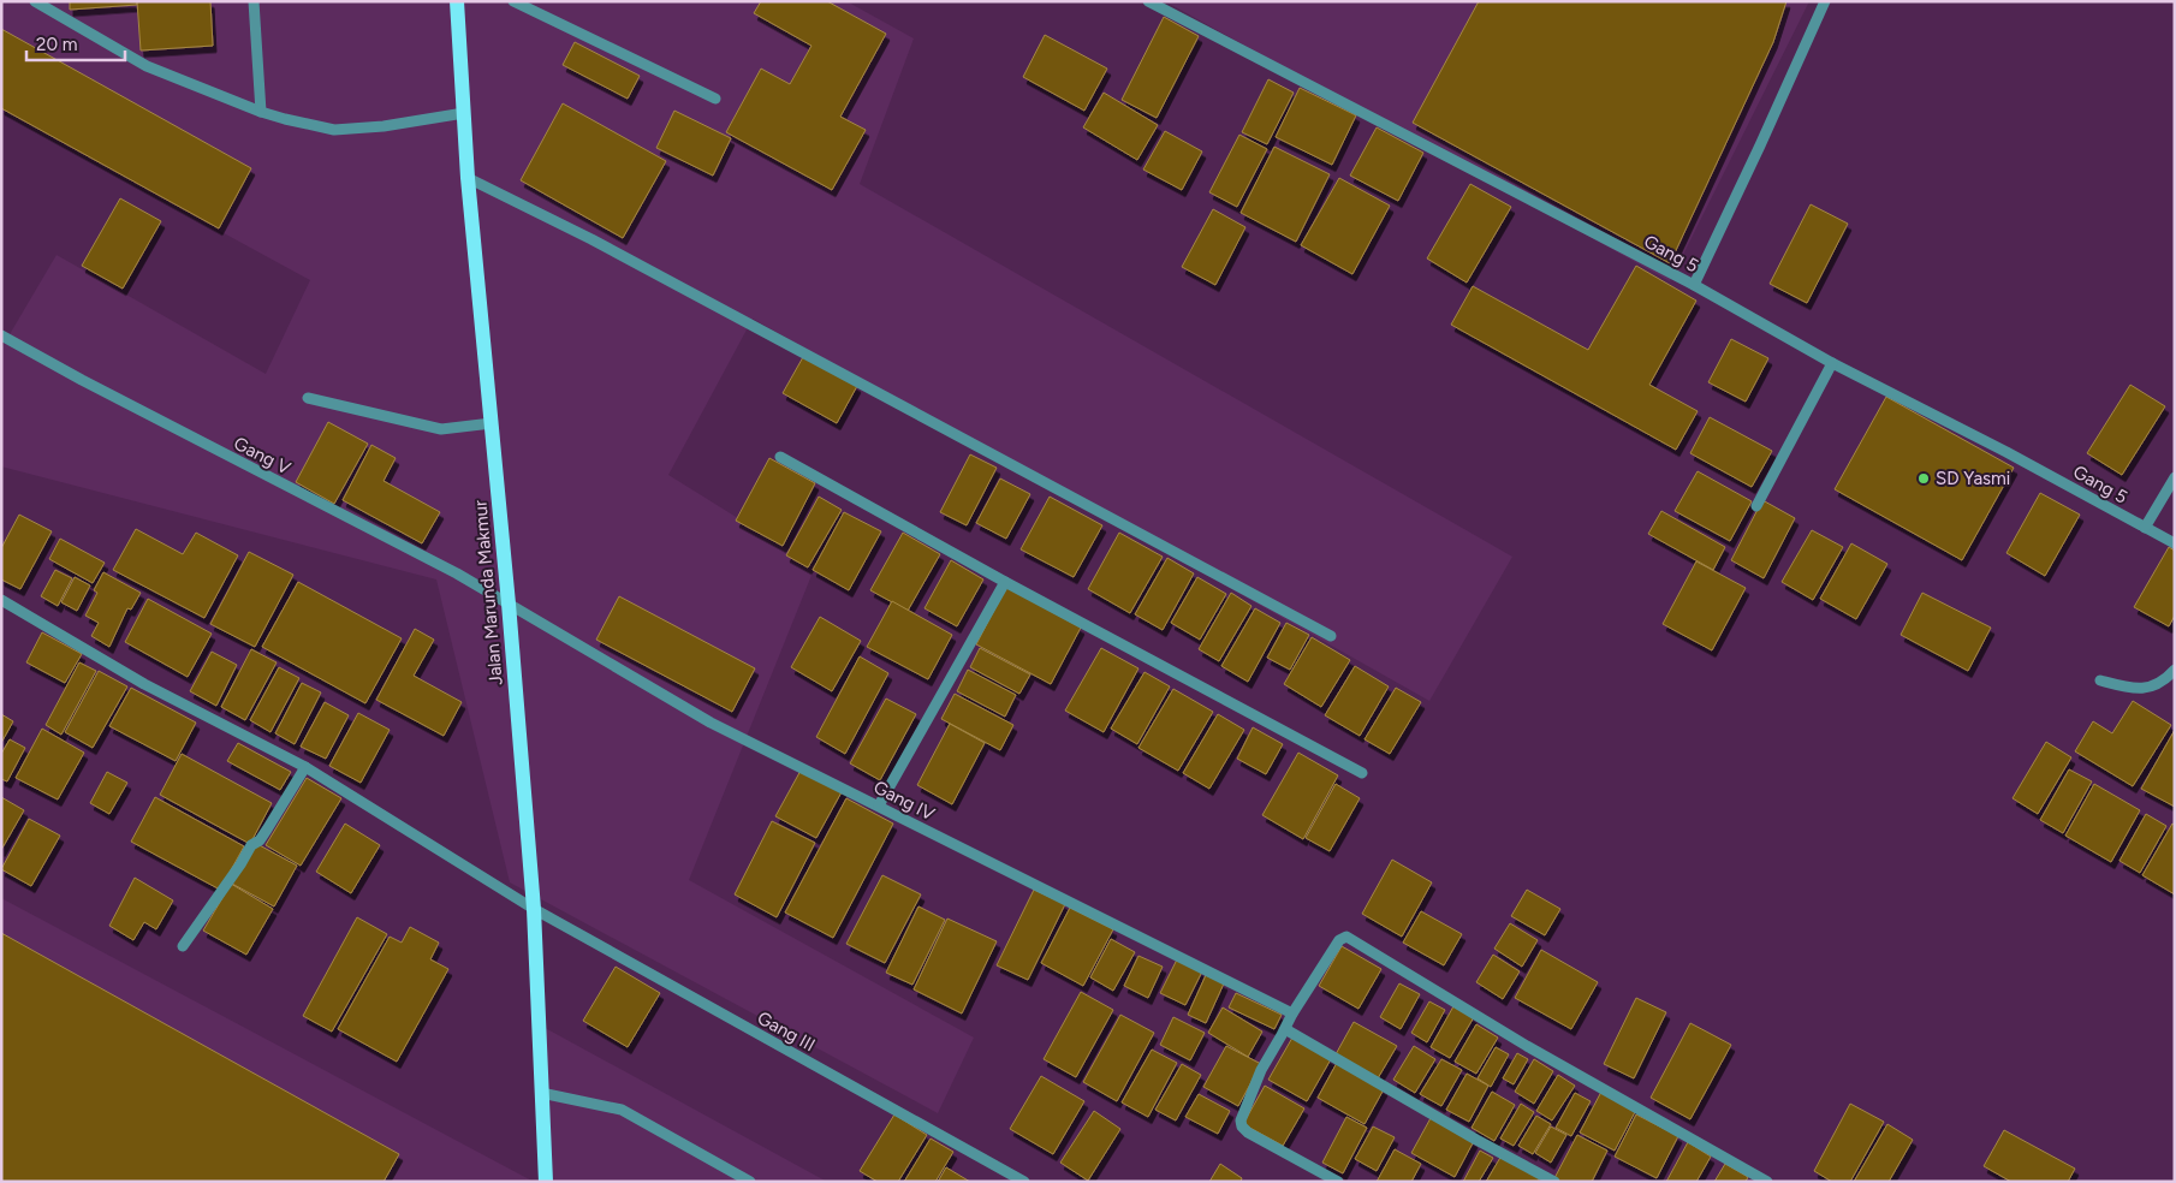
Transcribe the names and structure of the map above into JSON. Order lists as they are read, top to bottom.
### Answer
{
  "streets": {
    "main road": ["Jalan Marunda Makmur"],
    "street": [
      "Gang 5",
      "Gang V",
      "Gang IV",
      "Gang III"
    ]
  },
  "crossings": [
    ["Gang V", "Jalan Marunda Makmur"],
    ["Gang V", "Gang IV"],
    ["Jalan Marunda Makmur", "Gang IV"],
    ["Jalan Marunda Makmur", "Gang III"]
  ],
  "places": ["SD Yasmi"],
  "scale_bar": "20 m"
}
